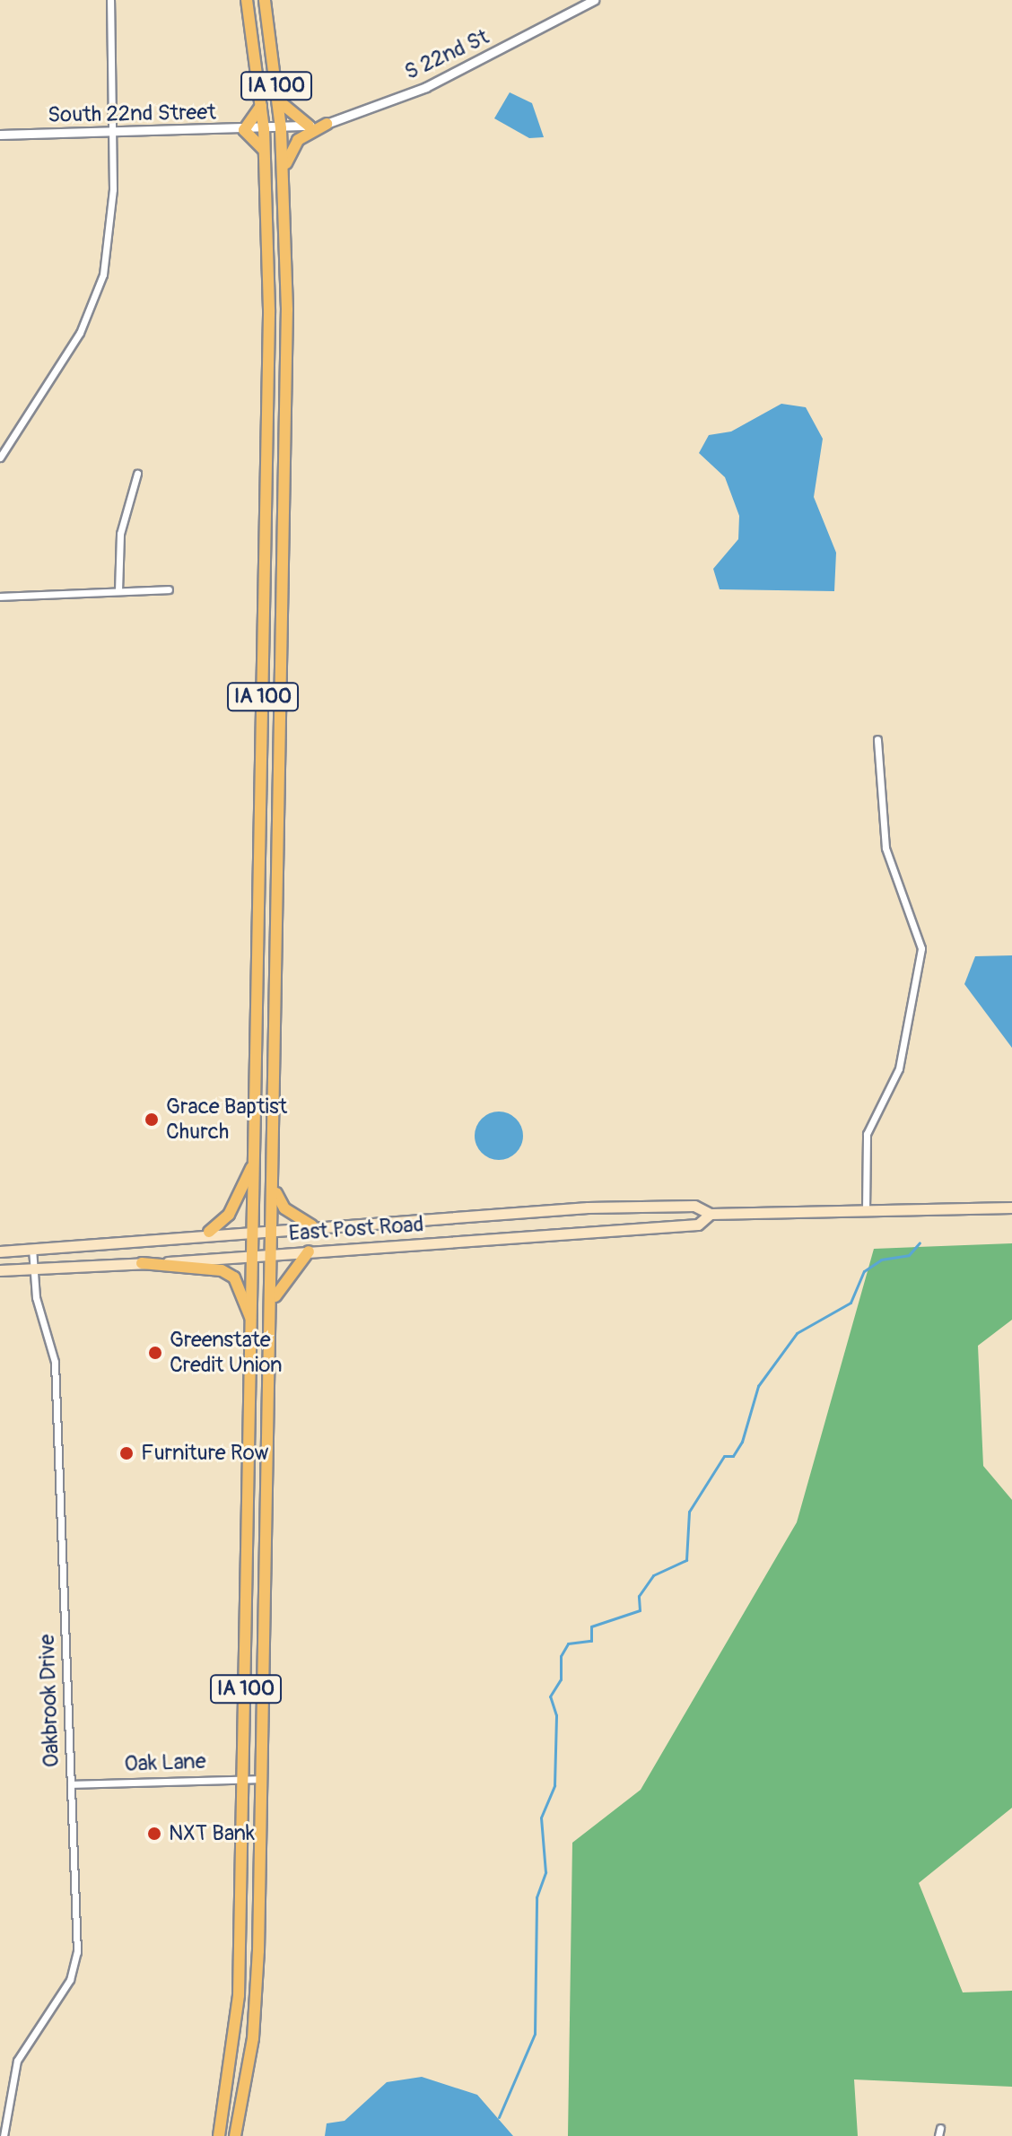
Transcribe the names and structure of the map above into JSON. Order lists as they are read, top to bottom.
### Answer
{
  "streets": {
    "highway": ["IA 100"],
    "main road": ["East Post Road"],
    "street": [
      "S 22nd St",
      "South 22nd Street",
      "Oakbrook Drive",
      "Oak Lane"
    ]
  },
  "crossings": [
    ["S 22nd St", "South 22nd Street"],
    ["IA 100", "South 22nd Street"],
    ["IA 100", "East Post Road"],
    ["IA 100", "Oak Lane"],
    ["East Post Road", "Oakbrook Drive"],
    ["Oakbrook Drive", "Oak Lane"]
  ],
  "places": [
    "Grace Baptist Church",
    "Greenstate Credit Union",
    "Furniture Row",
    "NXT Bank"
  ]
}
